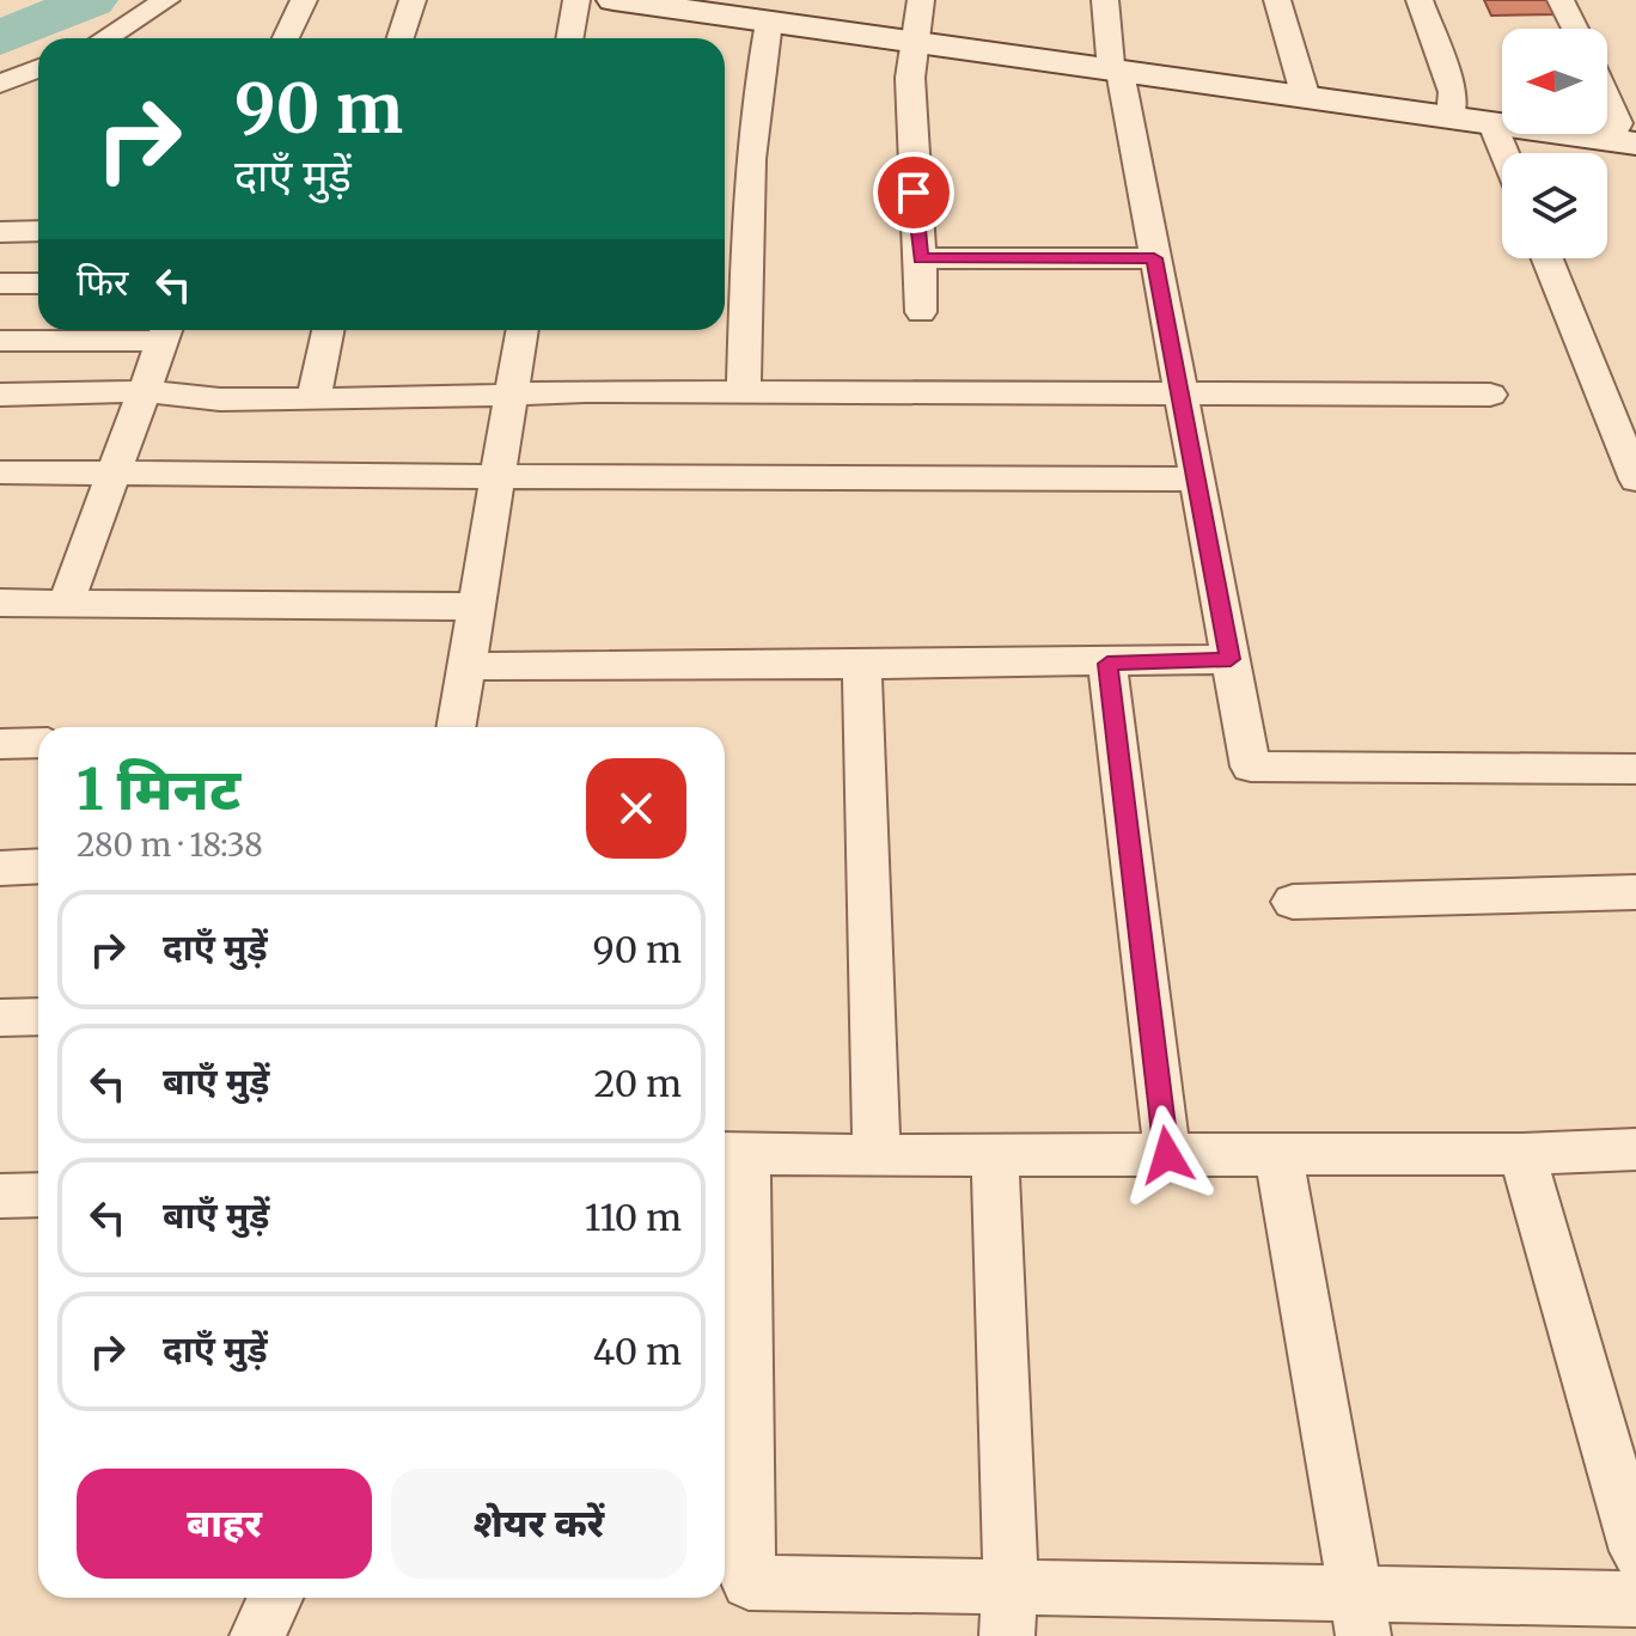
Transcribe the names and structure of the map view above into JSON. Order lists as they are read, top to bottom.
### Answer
{
  "north": "left",
  "page": {
    "turn": ["90 m", "दाएँ मुड़ें"],
    "then": "फिर",
    "heading": ["1 मिनट", "280 m · 18:38"],
    "list": [
      {
        "name": "दाएँ मुड़ें",
        "value": "90 m"
      },
      {
        "name": "बाएँ मुड़ें",
        "value": "20 m"
      },
      {
        "name": "बाएँ मुड़ें",
        "value": "110 m"
      },
      {
        "name": "दाएँ मुड़ें",
        "value": "40 m"
      }
    ],
    "buttons": ["बाहर", "शेयर करें"]
  }
}
